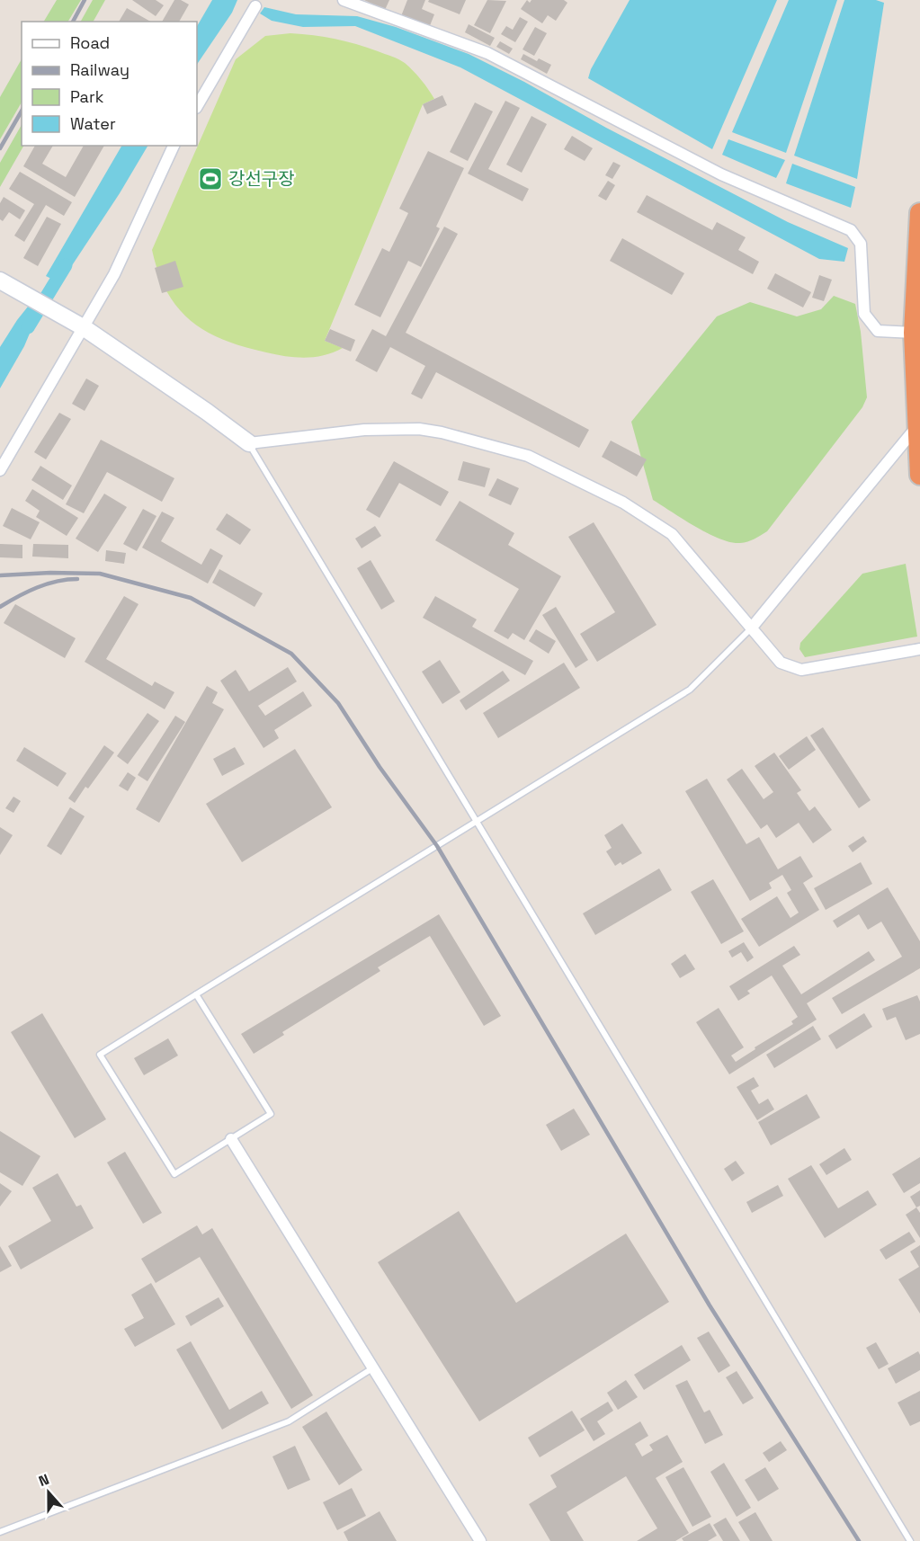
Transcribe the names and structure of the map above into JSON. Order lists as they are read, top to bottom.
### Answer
{
  "places": {
    "sports": ["강선구장"]
  },
  "legend": [
    "Road",
    "Railway",
    "Park",
    "Water"
  ],
  "north": "top"
}
